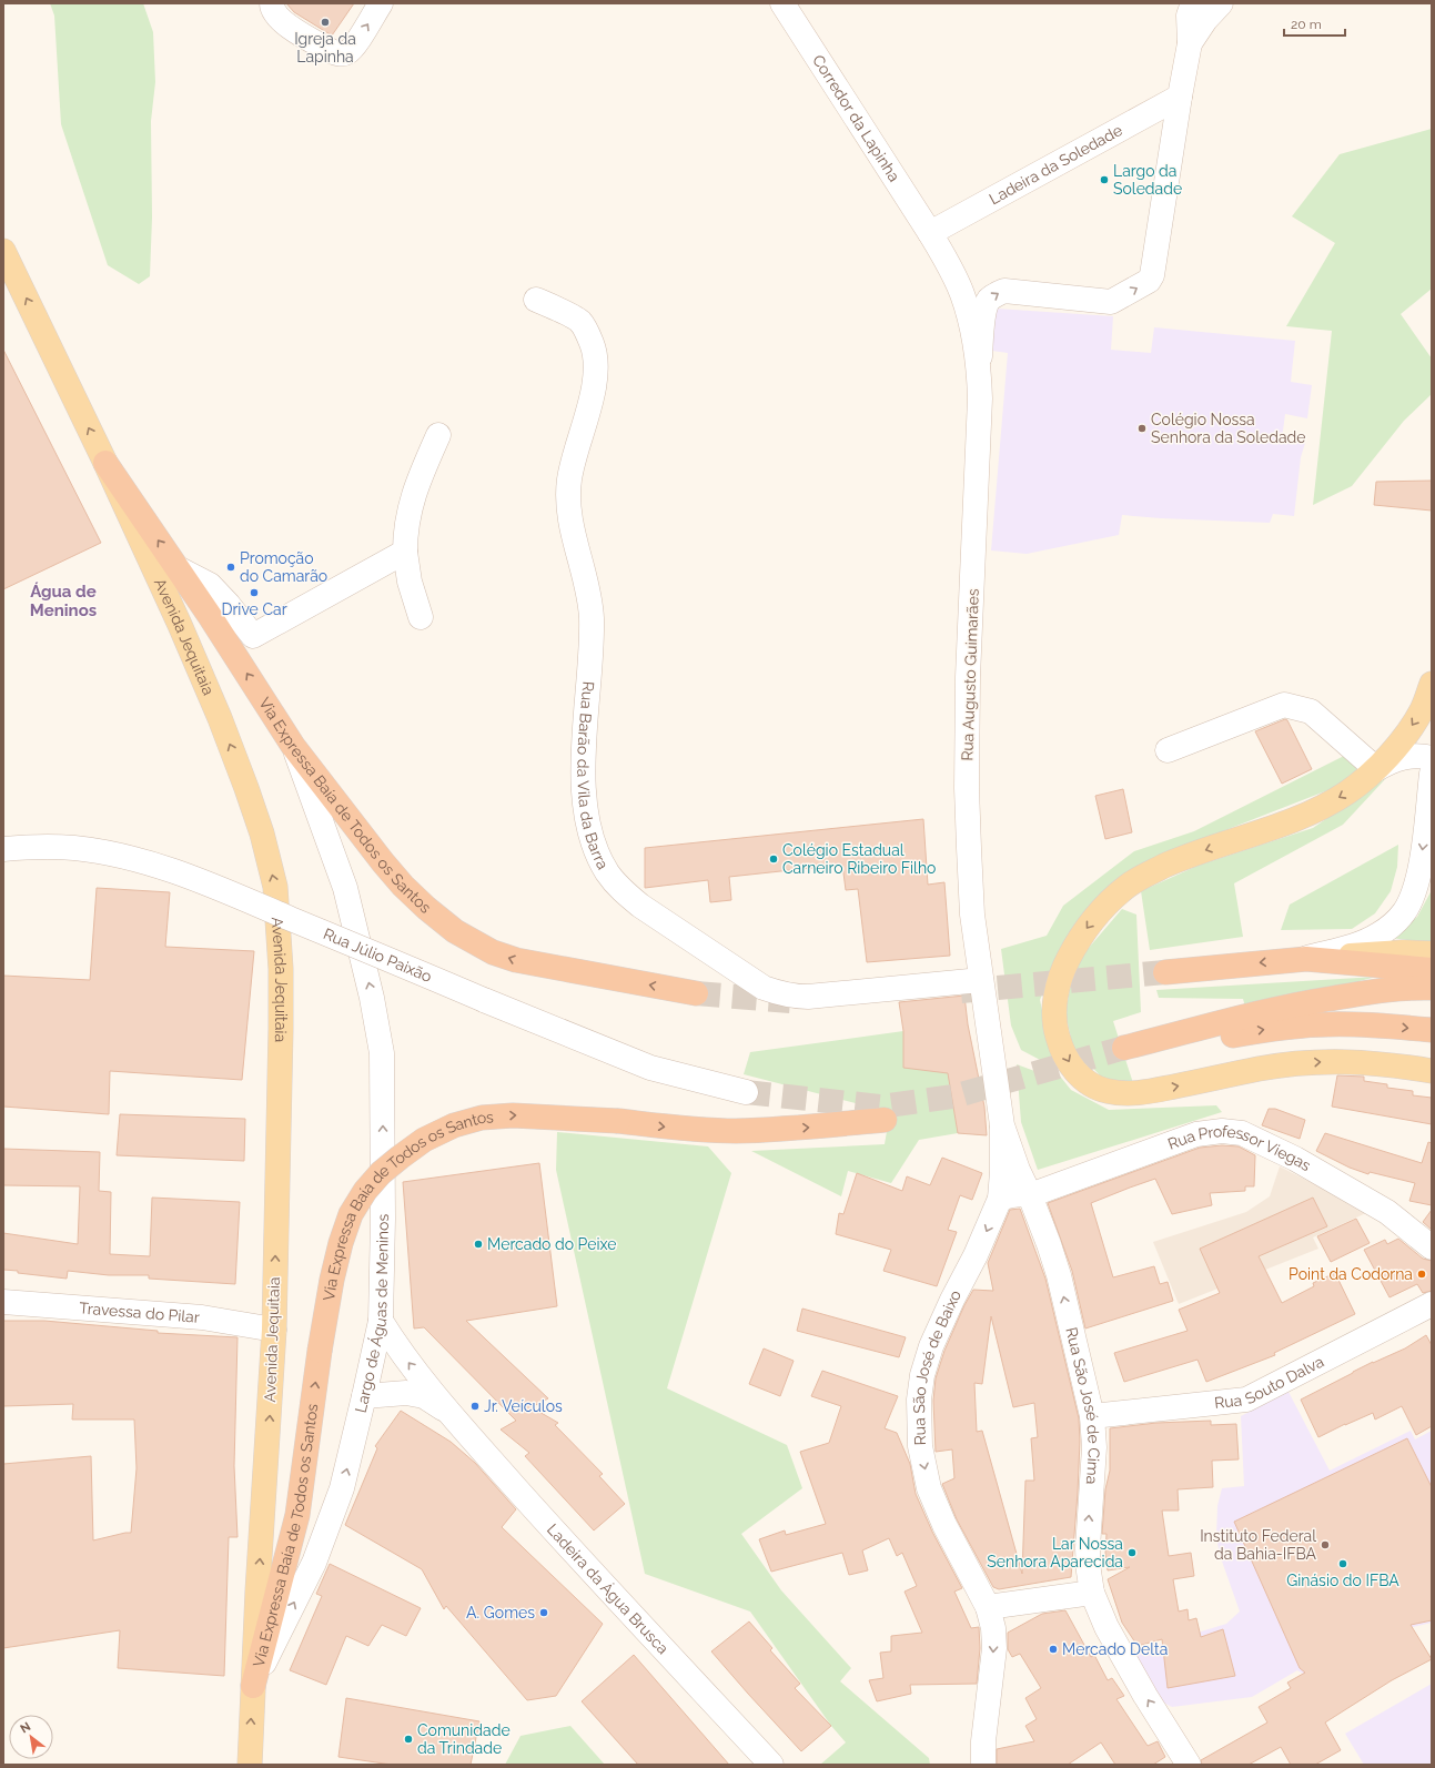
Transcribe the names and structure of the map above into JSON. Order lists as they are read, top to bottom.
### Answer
{
  "streets": {
    "highway": ["Via Expressa Baía de Todos os Santos"],
    "main road": ["Avenida Jequitaia"],
    "street": [
      "Corredor da Lapinha",
      "Ladeira da Soledade",
      "Rua Augusto Guimarães",
      "Rua Barão da Vila da Barra",
      "Rua Júlio Paixão",
      "Rua Professor Viegas",
      "Travessa do Pilar",
      "Largo de Águas de Meninos",
      "Rua São José de Baixo",
      "Rua Souto Dalva",
      "Rua São José de Cima",
      "Ladeira da Água Brusca"
    ]
  },
  "crossings": [
    ["Corredor da Lapinha", "Ladeira da Soledade"],
    ["Corredor da Lapinha", "Rua Augusto Guimarães"],
    ["Ladeira da Soledade", "Rua Augusto Guimarães"],
    ["Avenida Jequitaia", "Via Expressa Baía de Todos os Santos"],
    ["Avenida Jequitaia", "Travessa do Pilar"],
    ["Avenida Jequitaia", "Largo de Águas de Meninos"],
    ["Rua Augusto Guimarães", "Rua Barão da Vila da Barra"],
    ["Rua Augusto Guimarães", "Rua São José de Baixo"],
    ["Rua Augusto Guimarães", "Rua São José de Cima"],
    ["Via Expressa Baía de Todos os Santos", "Largo de Águas de Meninos"],
    ["Rua Professor Viegas", "Rua São José de Baixo"],
    ["Rua Professor Viegas", "Rua São José de Cima"],
    ["Largo de Águas de Meninos", "Ladeira da Água Brusca"],
    ["Rua São José de Baixo", "Rua São José de Cima"],
    ["Rua Souto Dalva", "Rua São José de Cima"]
  ],
  "one_way": [
    "Avenida Jequitaia",
    "Largo de Águas de Meninos",
    "Rua São José de Baixo",
    "Rua São José de Cima"
  ],
  "districts": ["Água de Meninos"],
  "places": [
    "Igreja da Lapinha",
    "Largo da Soledade",
    "Colégio Nossa Senhora da Soledade",
    "Promoção do Camarão",
    "Drive Car",
    "Colégio Estadual Carneiro Ribeiro Filho",
    "Mercado do Peixe",
    "Point da Codorna",
    "Jr. Veículos",
    "Instituto Federal da Bahia-IFBA",
    "Lar Nossa Senhora Aparecida",
    "Ginásio do IFBA",
    "A. Gomes",
    "Mercado Delta",
    "Comunidade da Trindade"
  ],
  "scale_bar": "20 m",
  "north": "top left"
}
